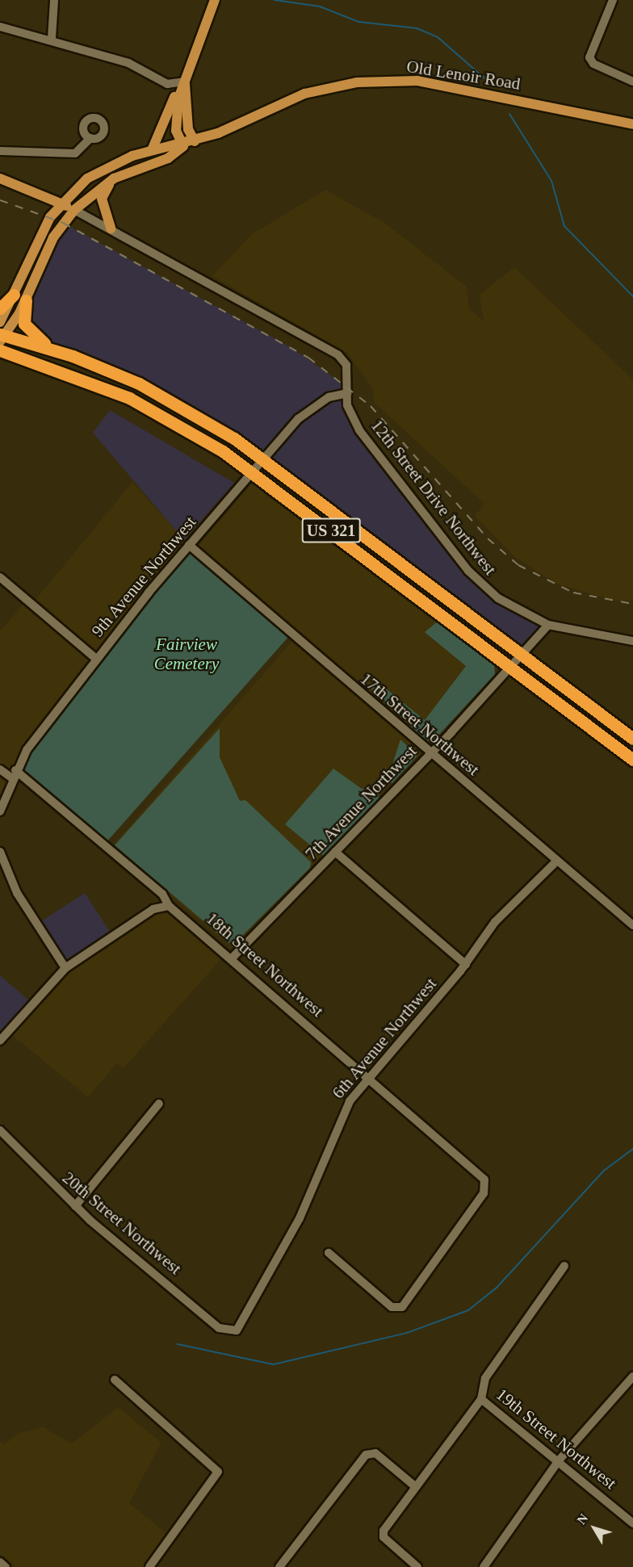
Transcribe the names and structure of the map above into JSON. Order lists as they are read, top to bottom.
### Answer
{
  "streets": {
    "highway": ["US 321"],
    "main road": ["Old Lenoir Road", "12th Street Drive Northwest"],
    "street": [
      "9th Avenue Northwest",
      "17th Street Northwest",
      "7th Avenue Northwest",
      "18th Street Northwest",
      "6th Avenue Northwest",
      "20th Street Northwest",
      "19th Street Northwest"
    ]
  },
  "crossings": [
    ["Old Lenoir Road", "12th Street Drive Northwest"],
    ["Old Lenoir Road", "US 321"],
    ["12th Street Drive Northwest", "9th Avenue Northwest"],
    ["12th Street Drive Northwest", "7th Avenue Northwest"],
    ["US 321", "9th Avenue Northwest"],
    ["US 321", "7th Avenue Northwest"],
    ["9th Avenue Northwest", "17th Street Northwest"],
    ["9th Avenue Northwest", "18th Street Northwest"],
    ["17th Street Northwest", "7th Avenue Northwest"],
    ["17th Street Northwest", "6th Avenue Northwest"],
    ["7th Avenue Northwest", "18th Street Northwest"],
    ["18th Street Northwest", "6th Avenue Northwest"],
    ["6th Avenue Northwest", "20th Street Northwest"]
  ],
  "parks": ["Fairview Cemetery"],
  "north": "top left"
}
